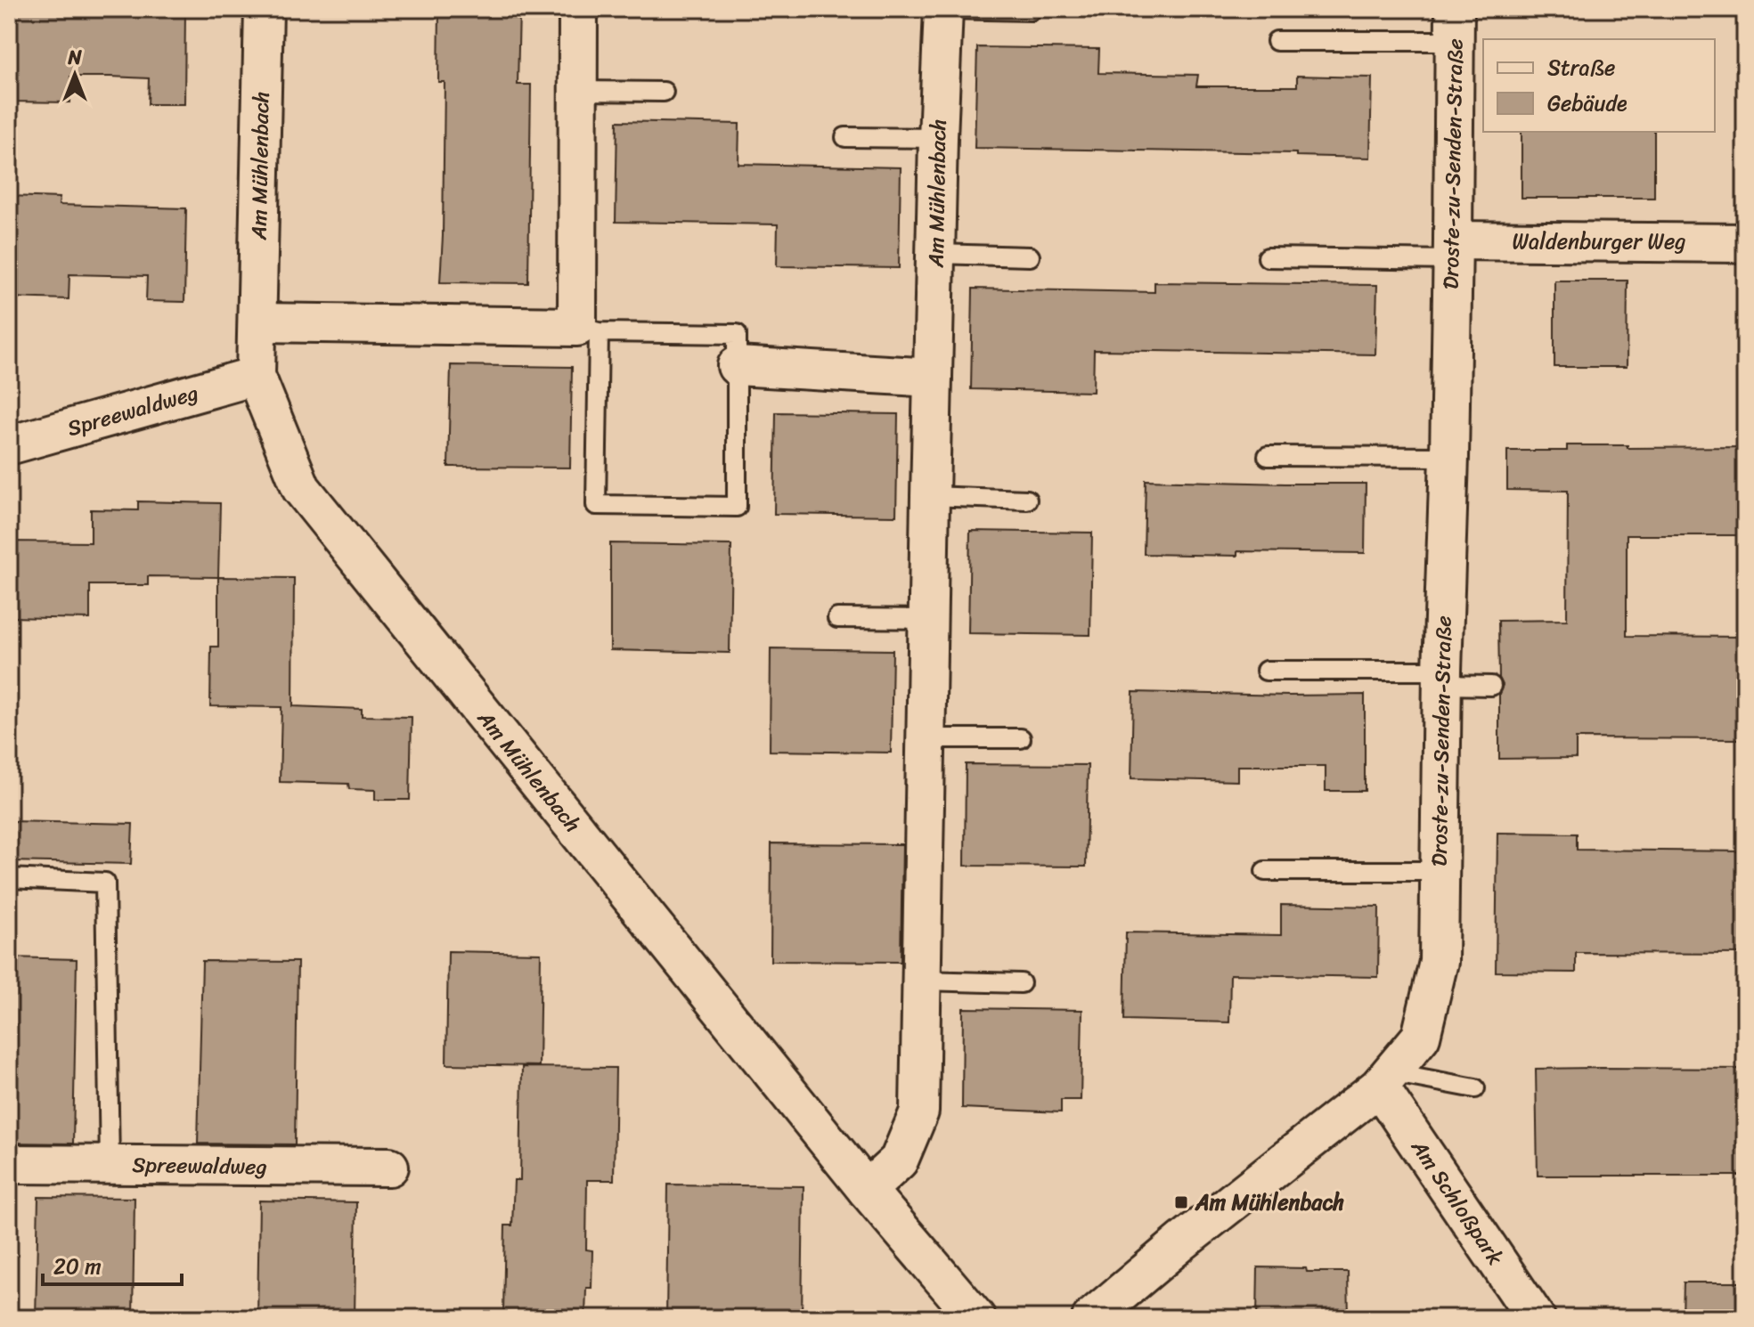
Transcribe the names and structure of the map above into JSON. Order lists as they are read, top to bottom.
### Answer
{
  "streets": {
    "street": [
      "Droste-zu-Senden-Straße",
      "Am Mühlenbach",
      "Waldenburger Weg",
      "Spreewaldweg",
      "Am Schloßpark"
    ]
  },
  "crossings": [
    ["Droste-zu-Senden-Straße", "Waldenburger Weg"],
    ["Droste-zu-Senden-Straße", "Am Schloßpark"],
    ["Am Mühlenbach", "Spreewaldweg"]
  ],
  "places": {
    "transit": ["Am Mühlenbach"]
  },
  "legend": ["Straße", "Gebäude"],
  "scale_bar": "20 m",
  "north": "top"
}
